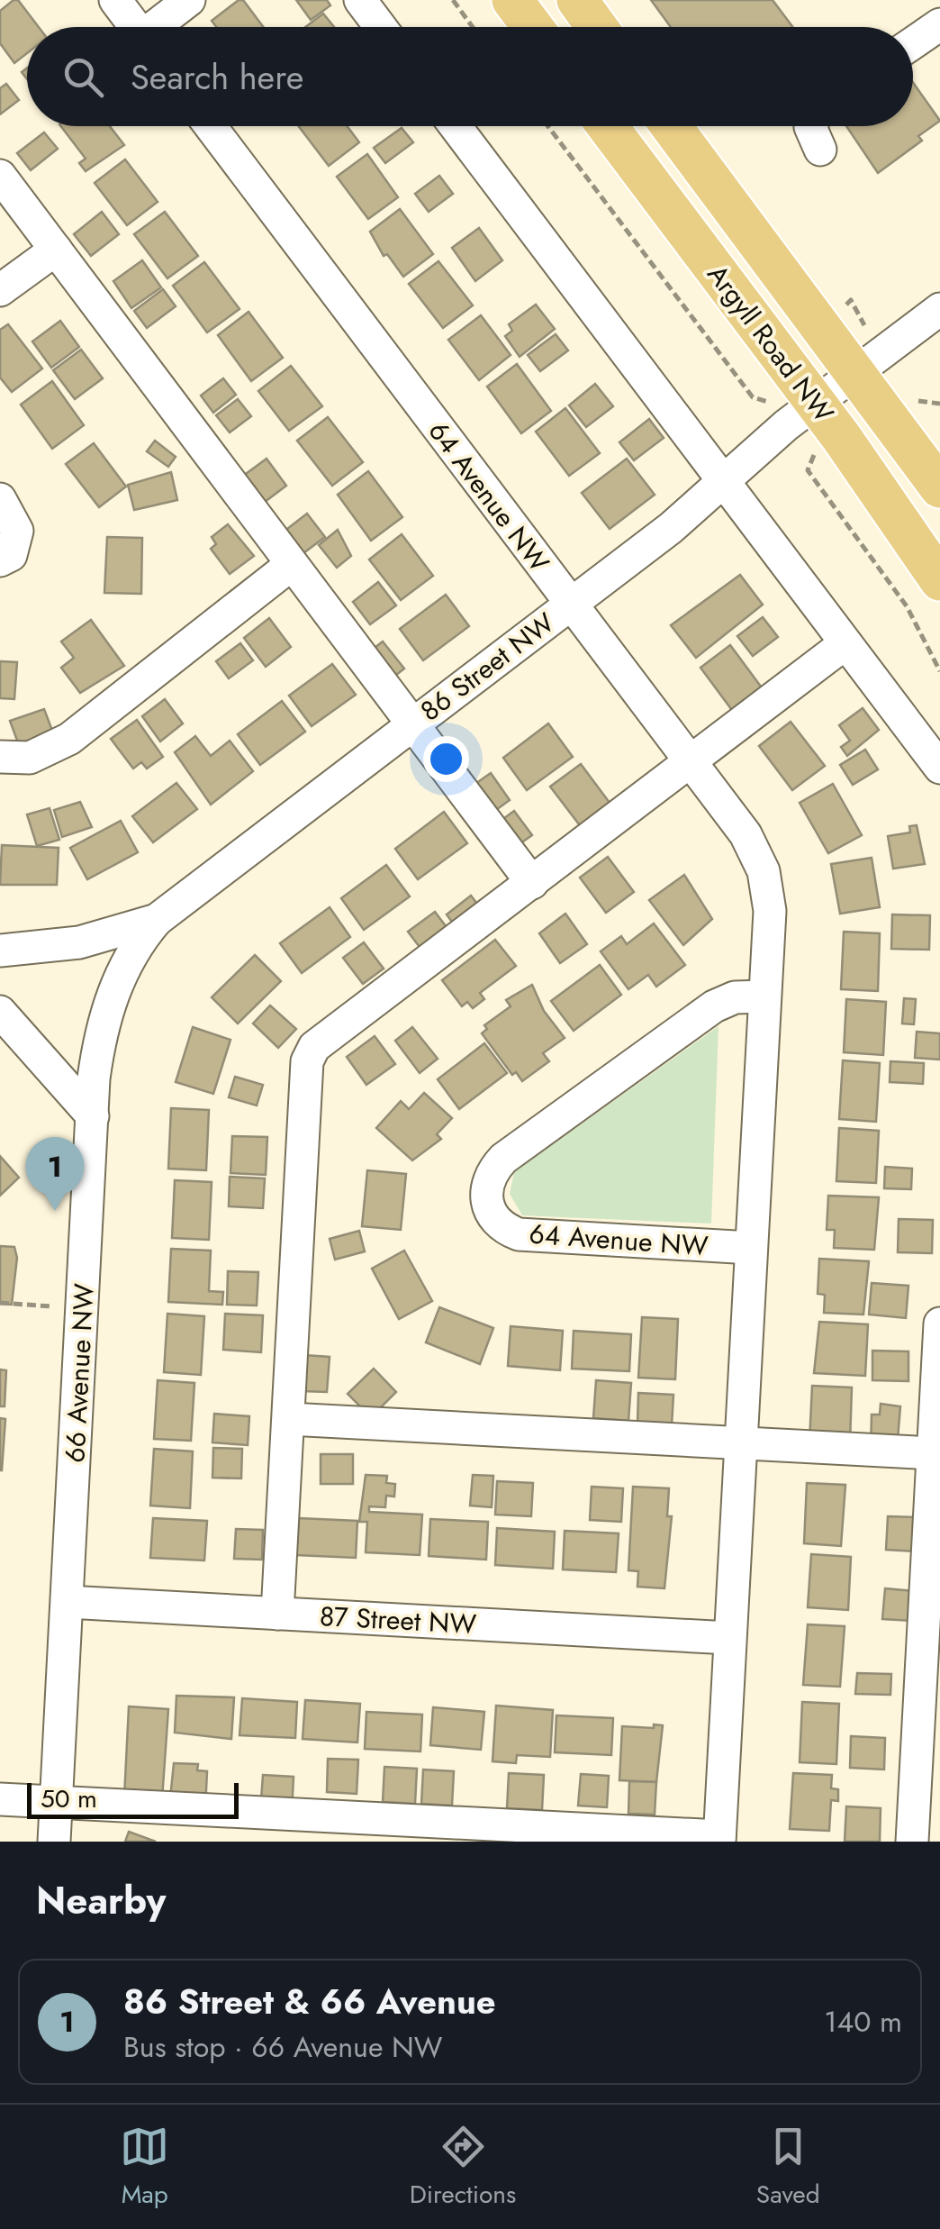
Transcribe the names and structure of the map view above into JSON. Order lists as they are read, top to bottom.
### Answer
{
  "streets": {
    "main road": ["Argyll Road NW"],
    "street": [
      "64 Avenue NW",
      "86 Street NW",
      "66 Avenue NW",
      "87 Street NW"
    ]
  },
  "crossings": [
    ["Argyll Road NW", "86 Street NW"],
    ["64 Avenue NW", "86 Street NW"],
    ["64 Avenue NW", "87 Street NW"],
    ["86 Street NW", "66 Avenue NW"],
    ["66 Avenue NW", "87 Street NW"]
  ],
  "scale_bar": "50 m",
  "page": {
    "search": "Search here",
    "pins": "1",
    "scale": "50 m",
    "heading": "Nearby",
    "list": [
      {
        "mark": "1",
        "name": "86 Street & 66 Avenue",
        "note": "Bus stop · 66 Avenue NW",
        "value": "140 m"
      }
    ],
    "nav": ["Map", "Directions", "Saved"]
  }
}
